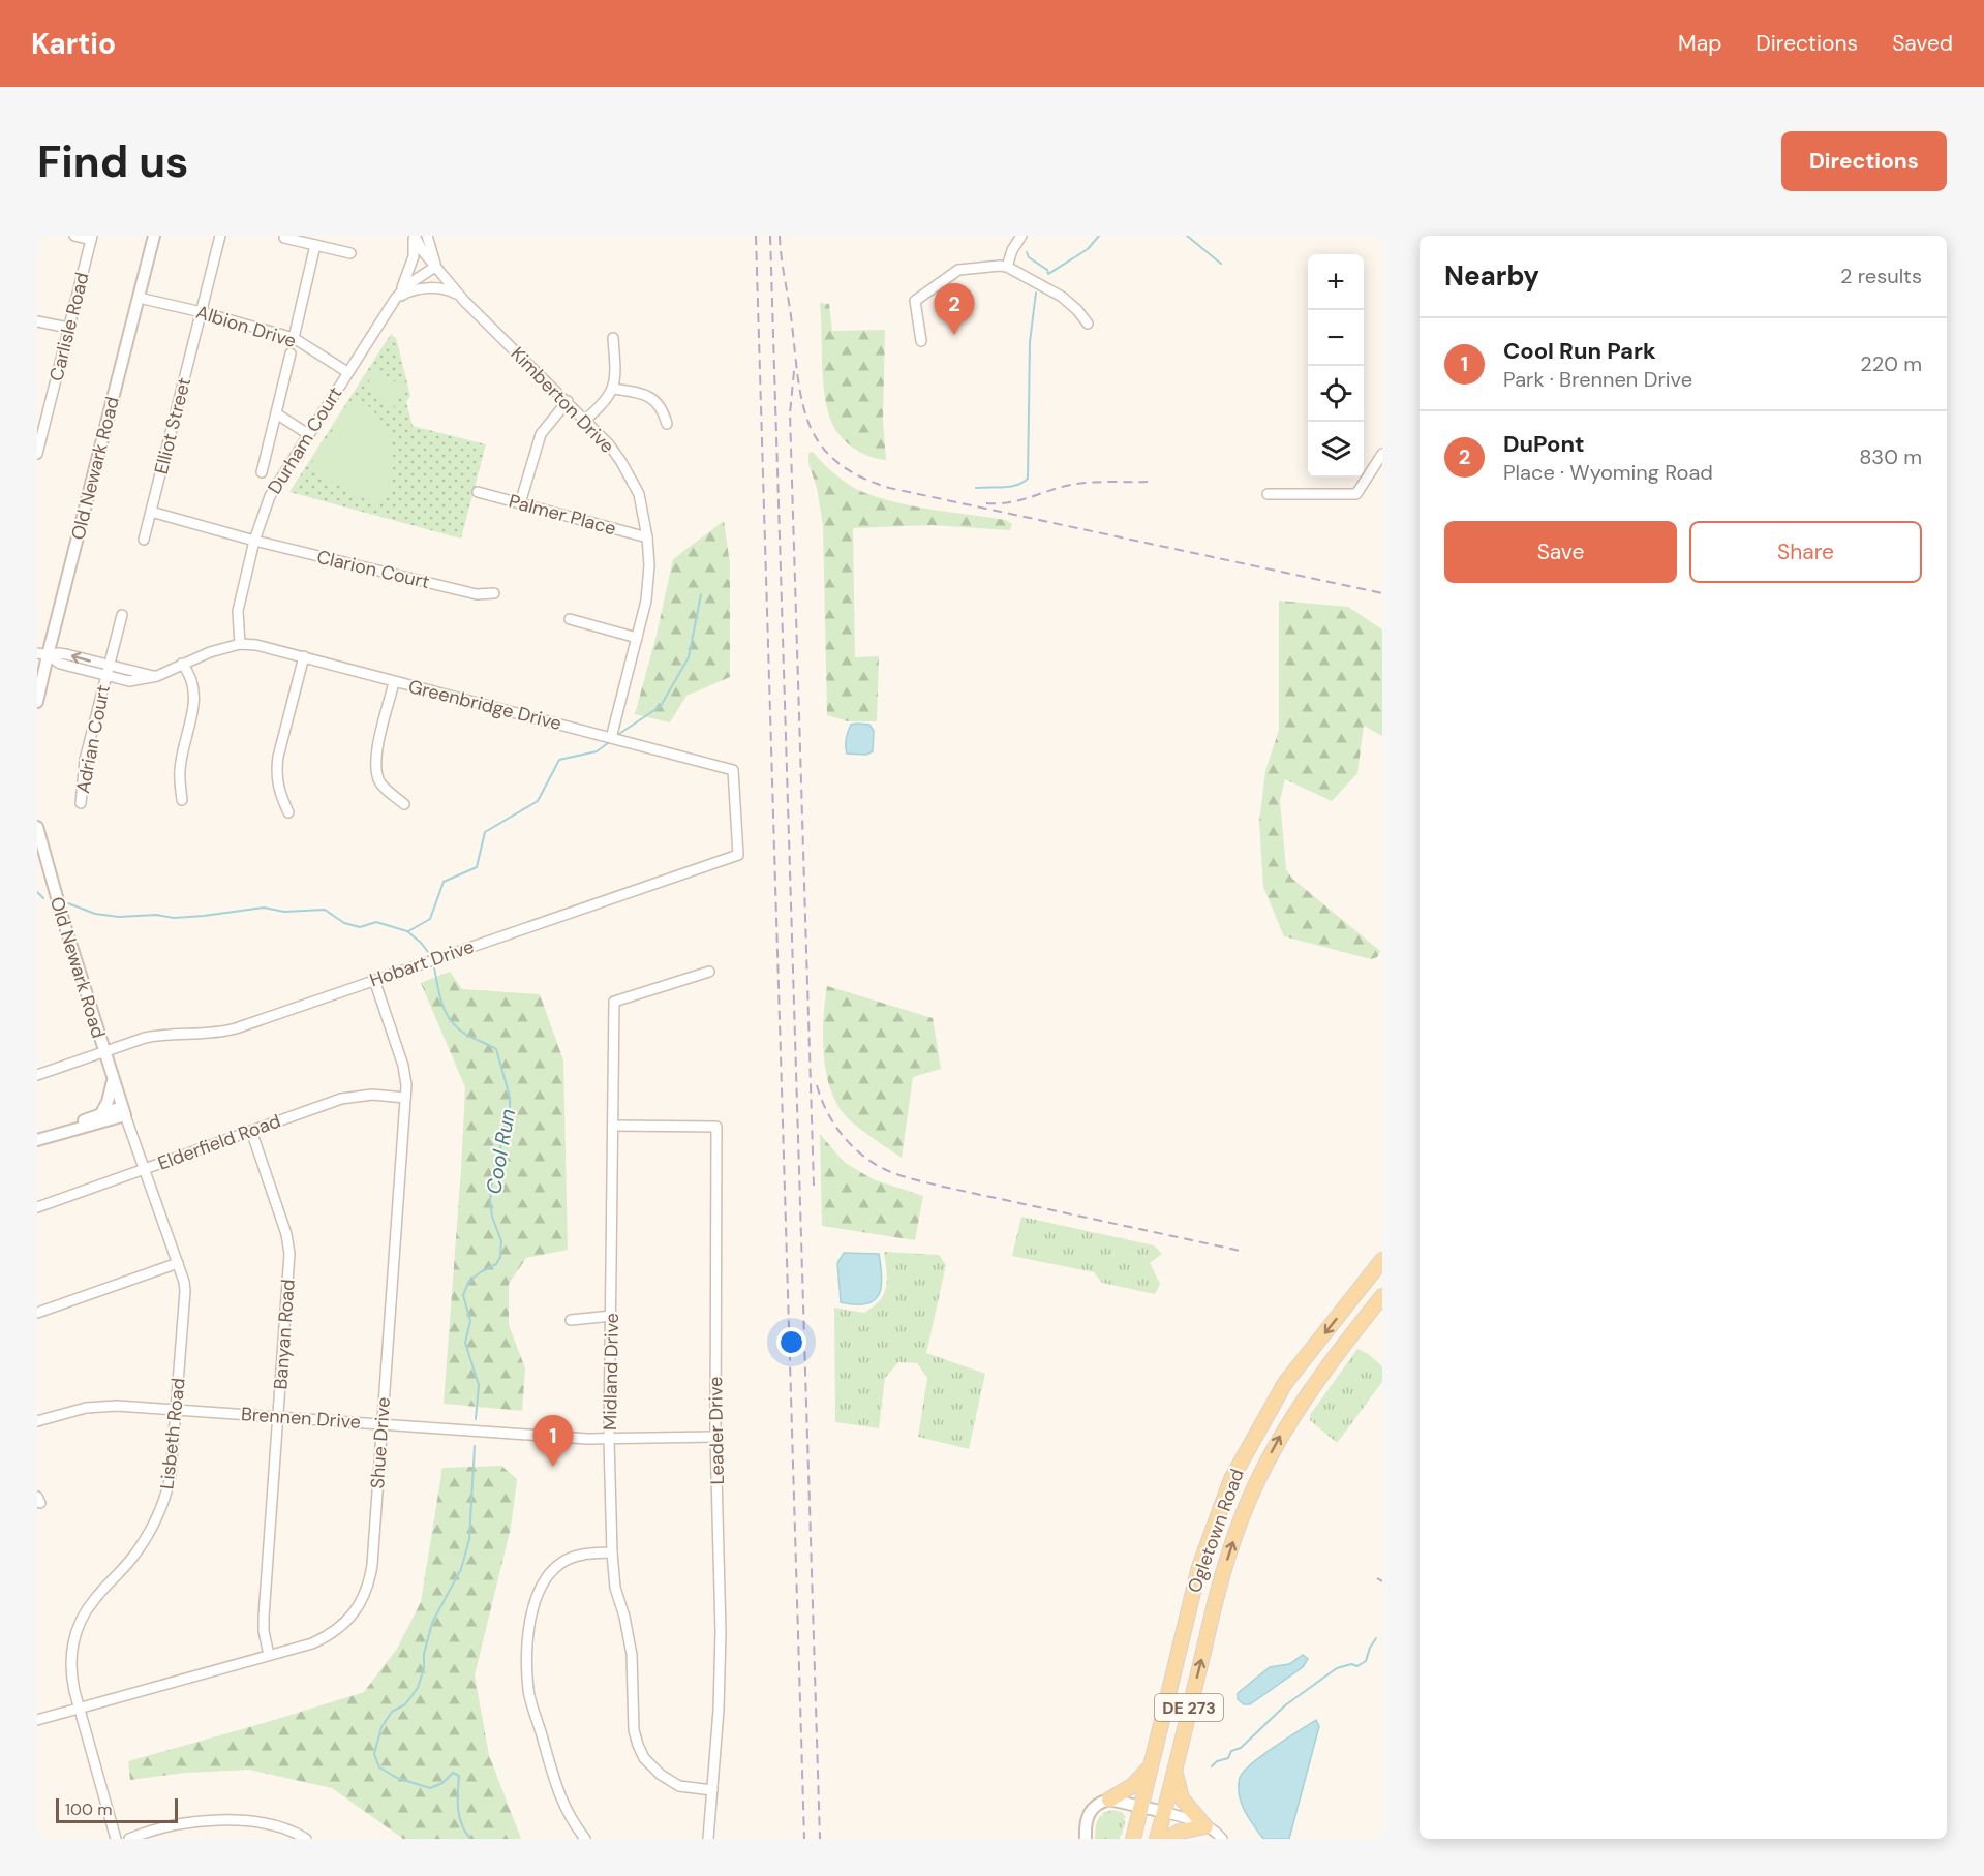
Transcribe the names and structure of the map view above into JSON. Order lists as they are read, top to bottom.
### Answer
{
  "streets": {
    "main road": ["Ogletown Road", "DE 273"],
    "street": [
      "Carlisle Road",
      "Albion Drive",
      "Kimberton Drive",
      "Elliot Street",
      "Durham Court",
      "Old Newark Road",
      "Palmer Place",
      "Clarion Court",
      "Greenbridge Drive",
      "Adrian Court",
      "Hobart Drive",
      "Elderfield Road",
      "Banyan Road",
      "Midland Drive",
      "Brennen Drive",
      "Leader Drive",
      "Lisbeth Road",
      "Shue Drive"
    ]
  },
  "crossings": [
    ["Albion Drive", "Elliot Street"],
    ["Albion Drive", "Durham Court"],
    ["Albion Drive", "Old Newark Road"],
    ["Kimberton Drive", "Durham Court"],
    ["Kimberton Drive", "Palmer Place"],
    ["Kimberton Drive", "Greenbridge Drive"],
    ["Elliot Street", "Clarion Court"],
    ["Durham Court", "Clarion Court"],
    ["Durham Court", "Greenbridge Drive"],
    ["Old Newark Road", "Greenbridge Drive"],
    ["Old Newark Road", "Hobart Drive"],
    ["Old Newark Road", "Lisbeth Road"],
    ["Greenbridge Drive", "Adrian Court"],
    ["Greenbridge Drive", "Hobart Drive"],
    ["Hobart Drive", "Shue Drive"],
    ["Elderfield Road", "Banyan Road"],
    ["Elderfield Road", "Lisbeth Road"],
    ["Elderfield Road", "Shue Drive"],
    ["Banyan Road", "Brennen Drive"],
    ["Banyan Road", "Shue Drive"],
    ["Midland Drive", "Brennen Drive"],
    ["Midland Drive", "Leader Drive"],
    ["Brennen Drive", "Leader Drive"],
    ["Brennen Drive", "Lisbeth Road"],
    ["Brennen Drive", "Shue Drive"],
    ["Lisbeth Road", "Shue Drive"]
  ],
  "water": ["Cool Run"],
  "scale_bar": "100 m",
  "page": {
    "header": "Kartio",
    "nav": ["Map", "Directions", "Saved"],
    "buttons": [
      "Directions",
      ["Save", "Share"]
    ],
    "title": "Find us",
    "heading": ["Nearby", "2 results"],
    "map_buttons": ["+", "−"],
    "pins": ["2", "1"],
    "list": [
      {
        "mark": "1",
        "name": "Cool Run Park",
        "note": "Park · Brennen Drive",
        "value": "220 m"
      },
      {
        "mark": "2",
        "name": "DuPont",
        "note": "Place · Wyoming Road",
        "value": "830 m"
      }
    ],
    "scale": "100 m"
  }
}
